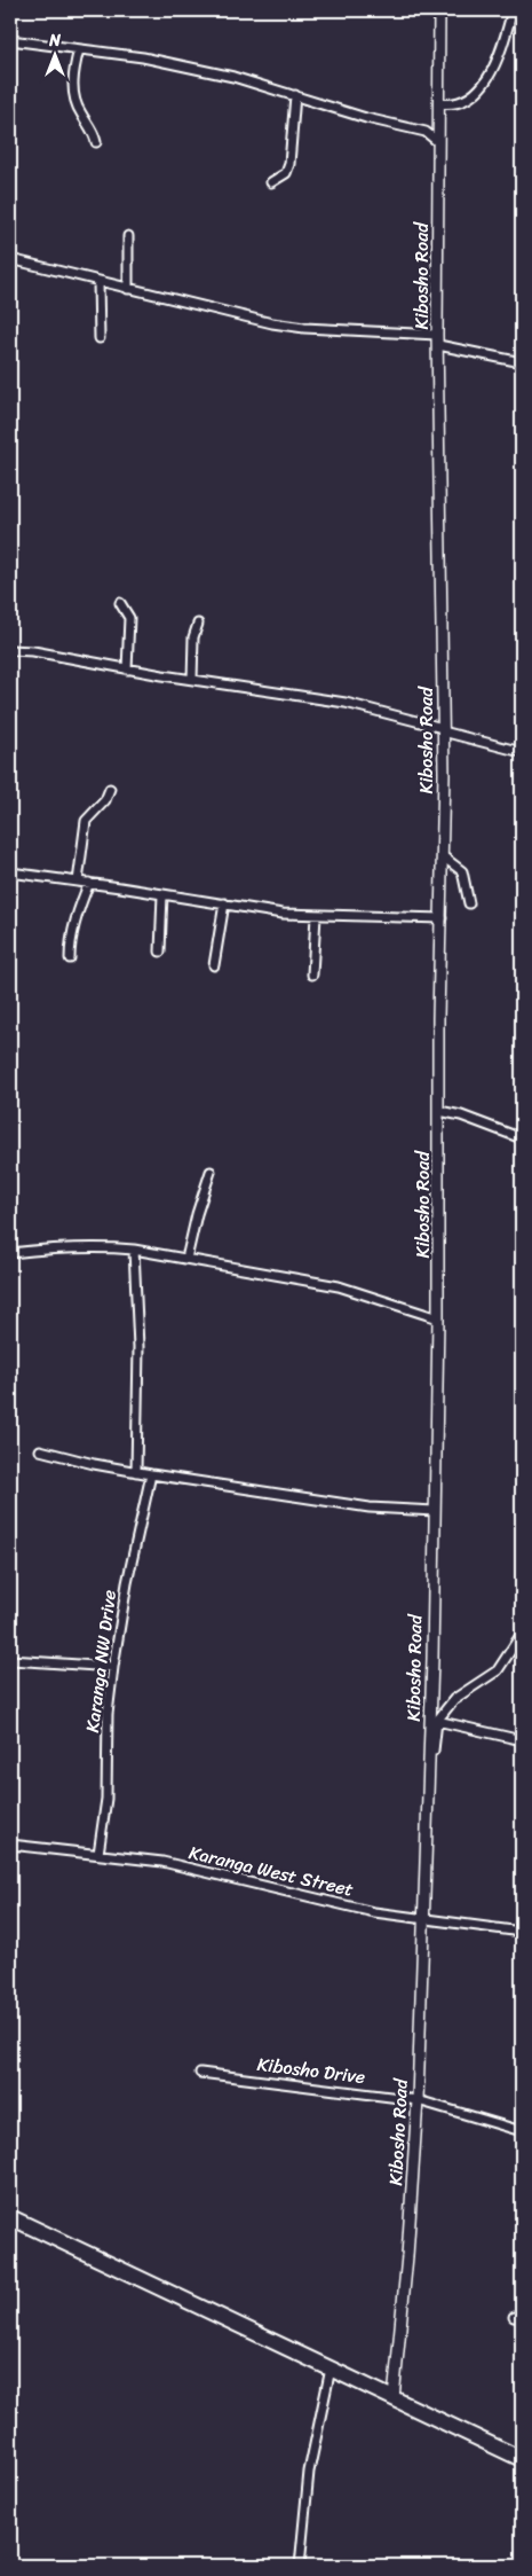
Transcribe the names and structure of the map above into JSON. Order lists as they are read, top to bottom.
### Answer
{
  "streets": {
    "street": [
      "Kibosho Road",
      "Karanga NW Drive",
      "Karanga West Street",
      "Kibosho Drive"
    ]
  },
  "crossings": [
    ["Kibosho Road", "Karanga West Street"],
    ["Kibosho Road", "Kibosho Drive"],
    ["Karanga NW Drive", "Karanga West Street"]
  ],
  "north": "top"
}
